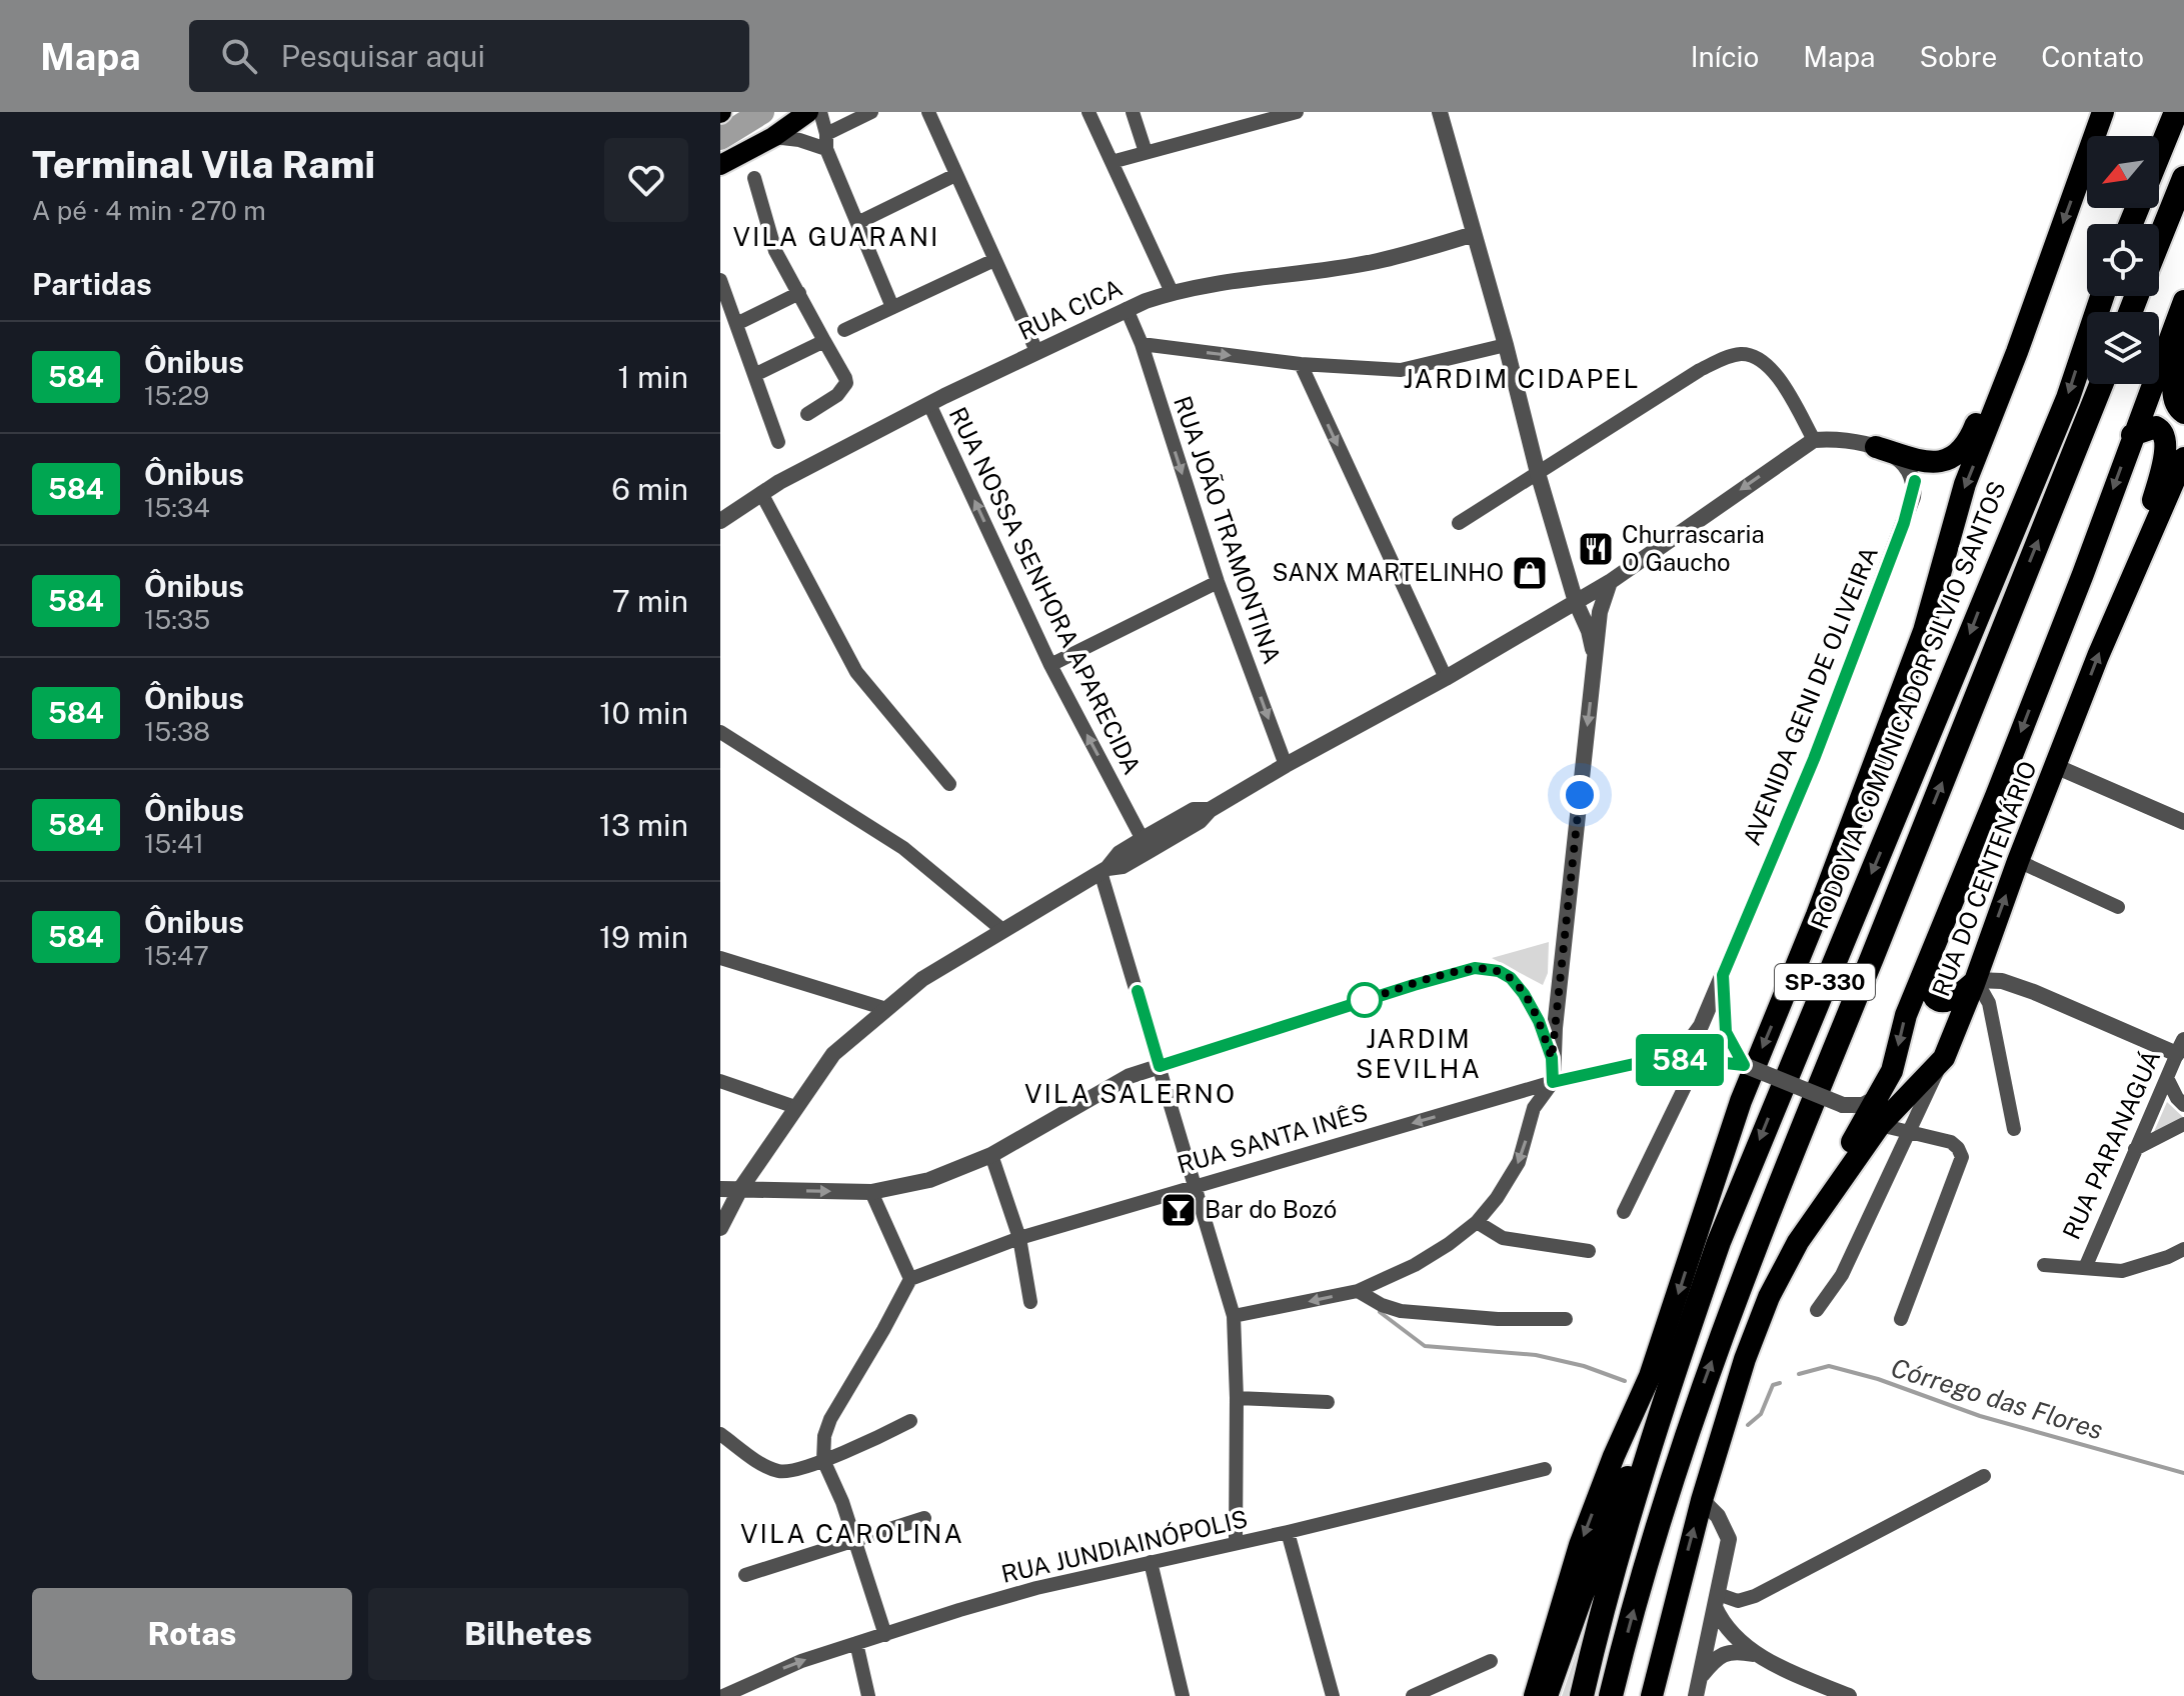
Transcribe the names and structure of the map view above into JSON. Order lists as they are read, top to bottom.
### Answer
{
  "streets": {
    "highway": ["RODOVIA COMUNICADOR SILVIO SANTOS", "RUA DO CENTENÁRIO", "SP-330"],
    "street": [
      "RUA CICA",
      "RUA JOÃO TRAMONTINA",
      "RUA NOSSA SENHORA APARECIDA",
      "AVENIDA GENI DE OLIVEIRA",
      "RUA SANTA INÊS",
      "RUA PARANAGUÁ",
      "RUA JUNDIAINÓPOLIS"
    ]
  },
  "crossings": [
    ["RUA CICA", "RUA JOÃO TRAMONTINA"],
    ["RUA CICA", "RUA NOSSA SENHORA APARECIDA"],
    ["AVENIDA GENI DE OLIVEIRA", "RUA SANTA INÊS"]
  ],
  "one_way": ["RUA JOÃO TRAMONTINA", "RUA NOSSA SENHORA APARECIDA", "RUA SANTA INÊS"],
  "districts": [
    "VILA GUARANI",
    "JARDIM CIDAPEL",
    "JARDIM SEVILHA",
    "VILA SALERNO",
    "VILA CAROLINA"
  ],
  "water": ["Córrego das Flores"],
  "places": {
    "restaurant": ["Churrascaria O Gaucho"],
    "shop": ["SANX MARTELINHO"],
    "bar": ["Bar do Bozó"]
  },
  "lines": ["bus line 584"],
  "north": "bottom left",
  "page": {
    "header": "Mapa",
    "search": "Pesquisar aqui",
    "nav": [
      "Início",
      "Mapa",
      "Sobre",
      "Contato"
    ],
    "heading": [
      ["Terminal Vila Rami", "A pé · 4 min · 270 m"],
      "Partidas"
    ],
    "on_map": "584",
    "list": [
      {
        "mark": "584",
        "name": "Ônibus",
        "note": "15:29",
        "value": "1 min"
      },
      {
        "mark": "584",
        "name": "Ônibus",
        "note": "15:34",
        "value": "6 min"
      },
      {
        "mark": "584",
        "name": "Ônibus",
        "note": "15:35",
        "value": "7 min"
      },
      {
        "mark": "584",
        "name": "Ônibus",
        "note": "15:38",
        "value": "10 min"
      },
      {
        "mark": "584",
        "name": "Ônibus",
        "note": "15:41",
        "value": "13 min"
      },
      {
        "mark": "584",
        "name": "Ônibus",
        "note": "15:47",
        "value": "19 min"
      }
    ],
    "buttons": ["Rotas", "Bilhetes"]
  }
}
